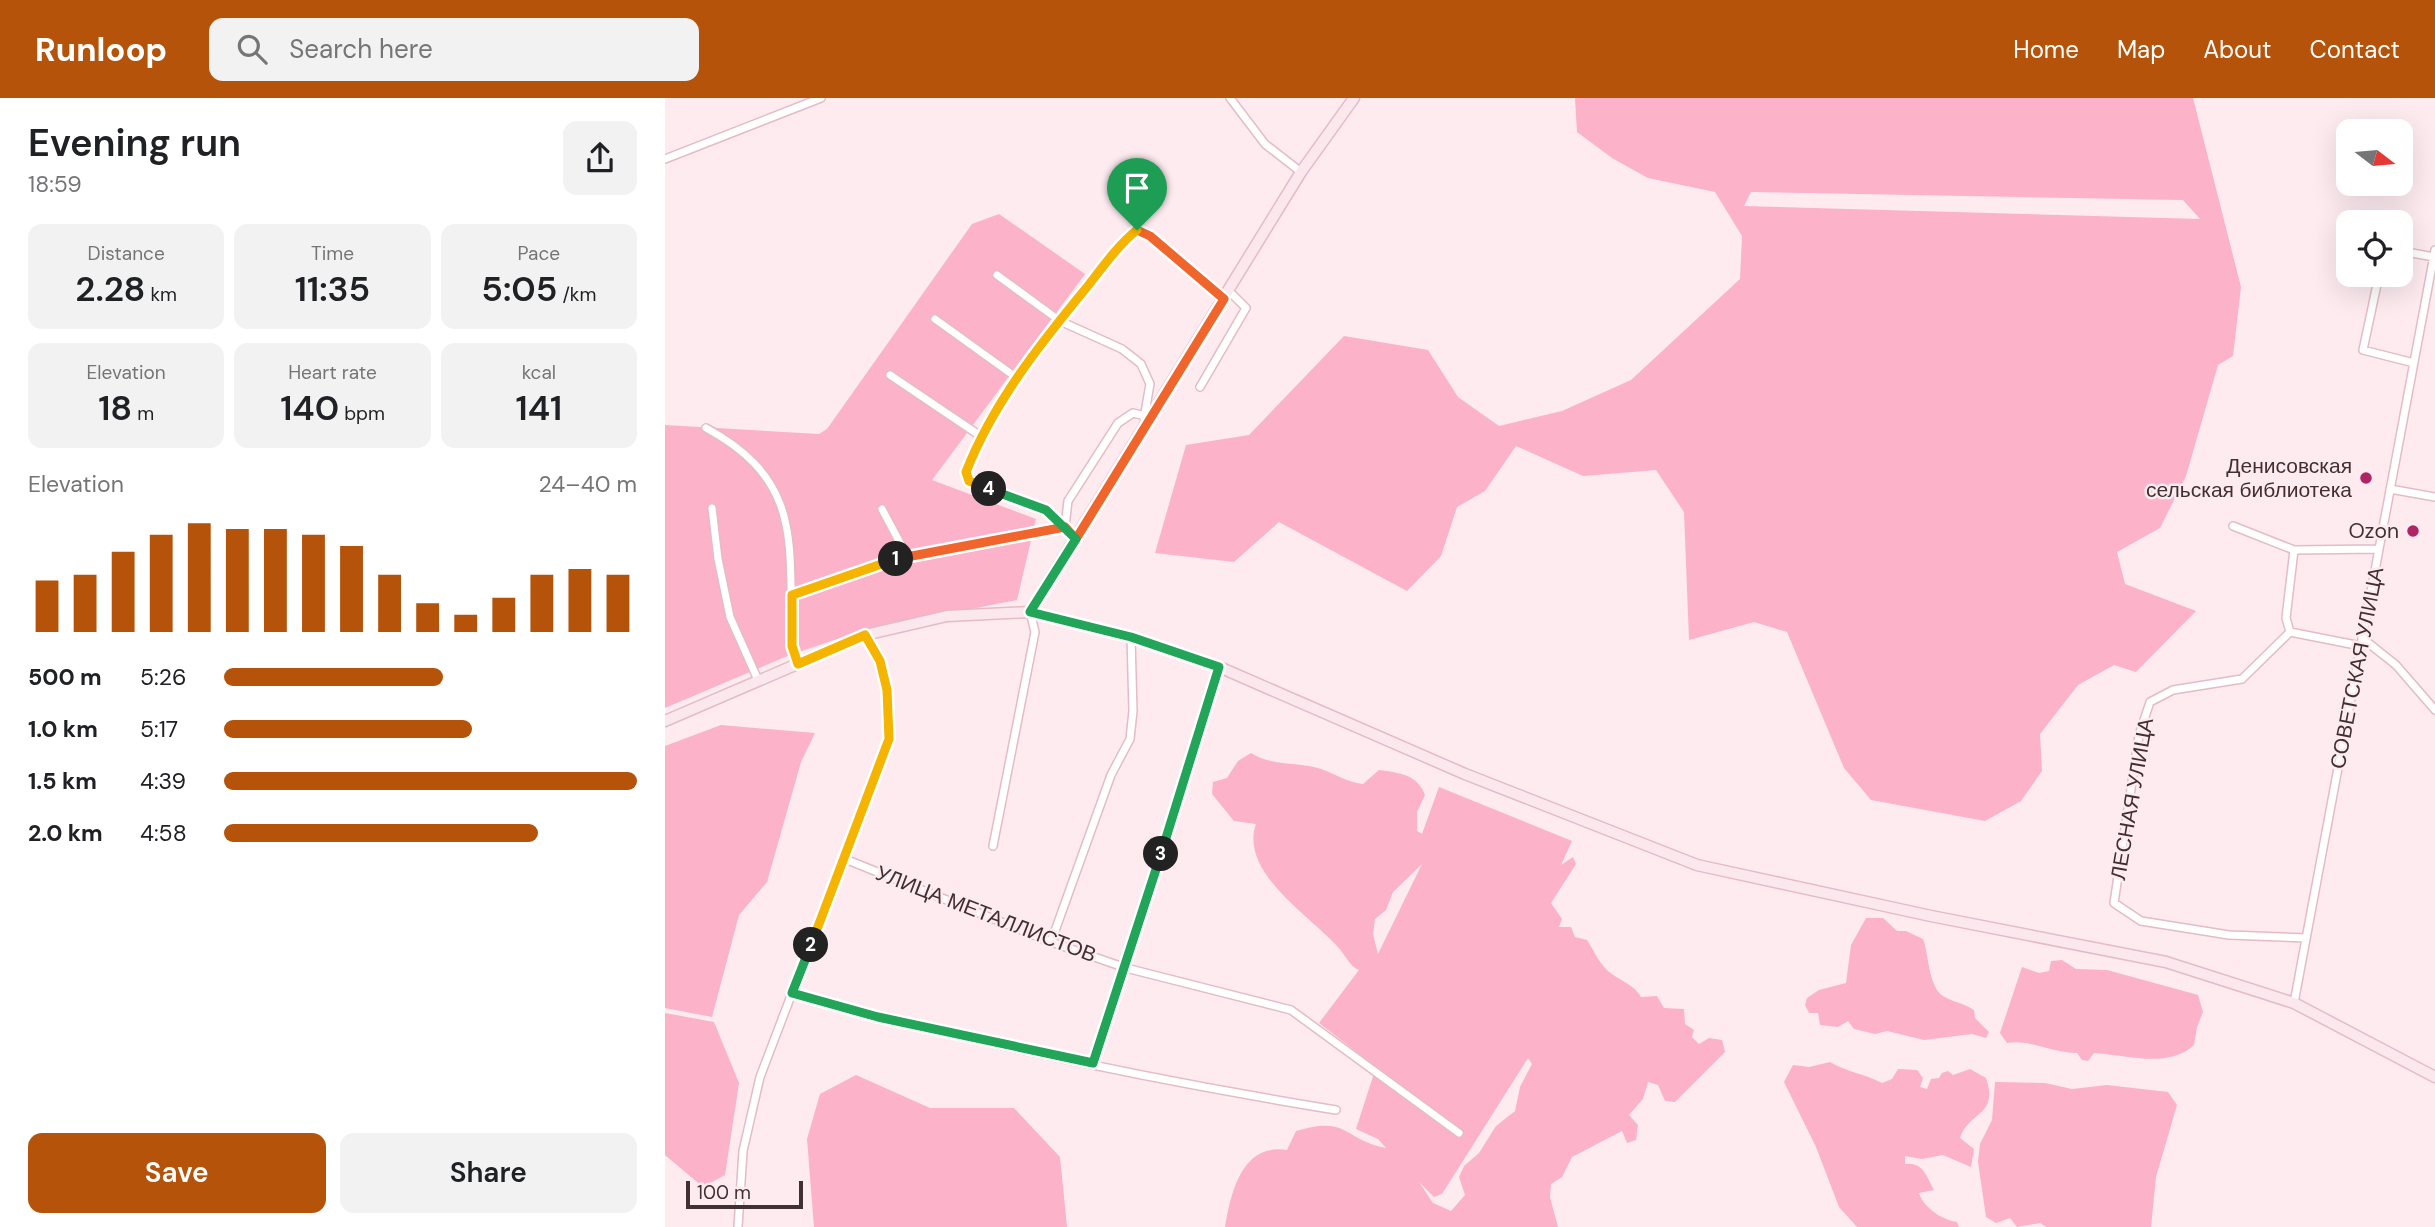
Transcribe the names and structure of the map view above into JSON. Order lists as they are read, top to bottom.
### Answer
{
  "streets": {
    "street": ["СОВЕТСКАЯ УЛИЦА", "ЛЕСНАЯ УЛИЦА", "УЛИЦА МЕТАЛЛИСТОВ"]
  },
  "crossings": [
    ["СОВЕТСКАЯ УЛИЦА", "ЛЕСНАЯ УЛИЦА"]
  ],
  "places": ["Денисовская сельская библиотека", "Ozon"],
  "scale_bar": "100 m",
  "north": "right",
  "page": {
    "header": "Runloop",
    "search": "Search here",
    "nav": [
      "Home",
      "Map",
      "About",
      "Contact"
    ],
    "heading": ["Evening run", "18:59"],
    "stats": [
      ["Distance", "2.28 km"],
      ["Time", "11:35"],
      ["Pace", "5:05 /km"],
      ["Elevation", "18 m"],
      ["Heart rate", "140 bpm"],
      ["kcal", "141"]
    ],
    "chart": ["Elevation", "24–40 m"],
    "pins": [
      "4",
      "1",
      "3",
      "2"
    ],
    "list": [
      {
        "name": "500 m",
        "note": "5:26"
      },
      {
        "name": "1.0 km",
        "note": "5:17"
      },
      {
        "name": "1.5 km",
        "note": "4:39"
      },
      {
        "name": "2.0 km",
        "note": "4:58"
      }
    ],
    "buttons": ["Save", "Share"],
    "scale": "100 m"
  }
}
